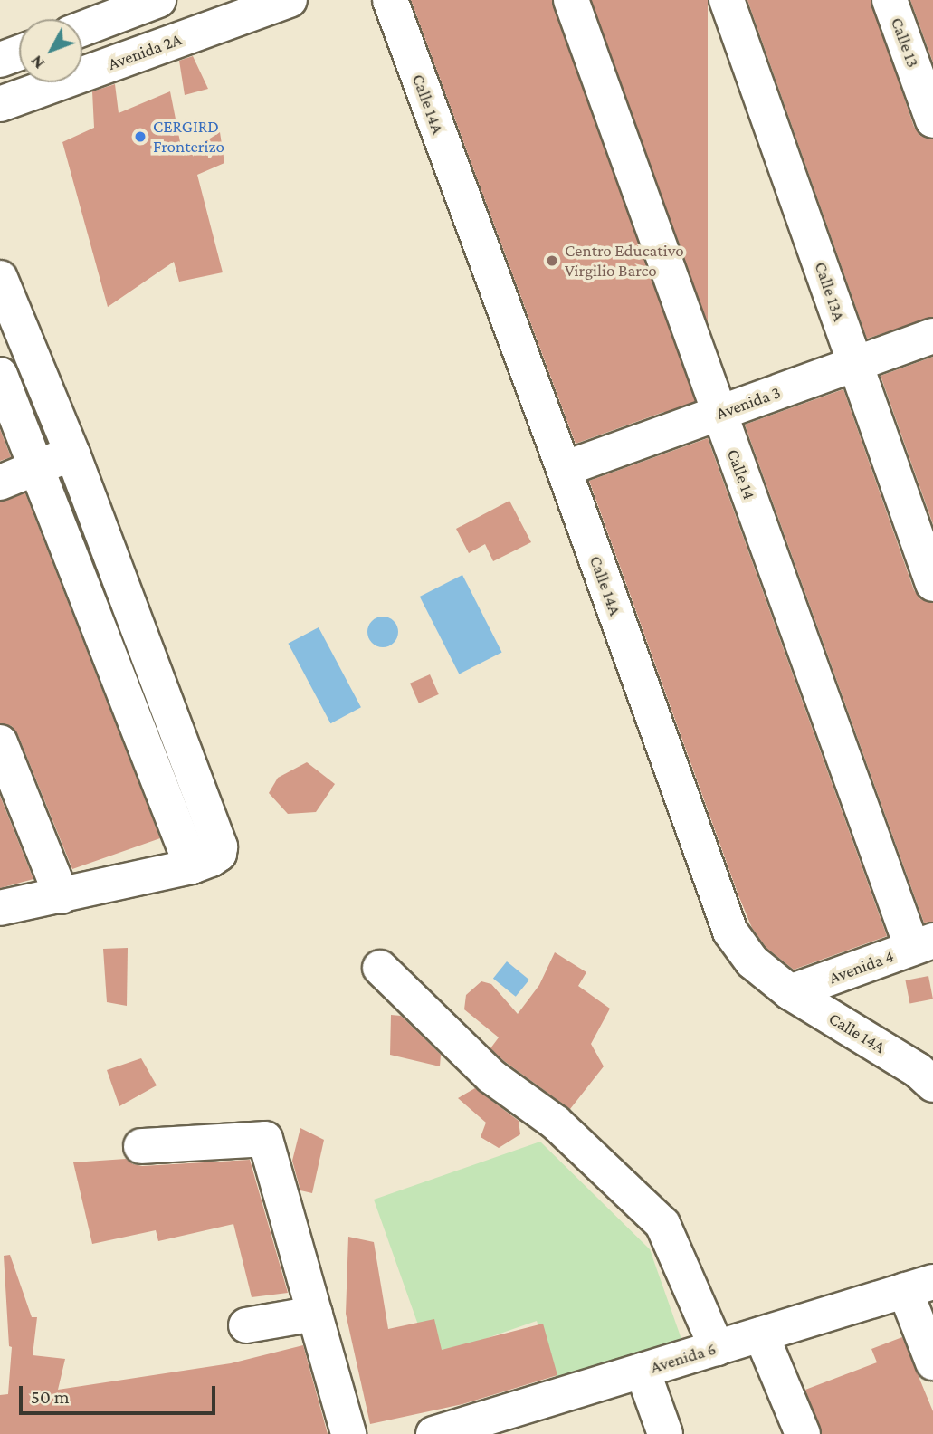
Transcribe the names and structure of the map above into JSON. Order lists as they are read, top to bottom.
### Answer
{
  "streets": {
    "street": [
      "Calle 13",
      "Avenida 2A",
      "Calle 14A",
      "Calle 13A",
      "Avenida 3",
      "Calle 14",
      "Avenida 4",
      "Avenida 6"
    ]
  },
  "crossings": [
    ["Calle 14A", "Avenida 3"],
    ["Calle 14A", "Avenida 4"],
    ["Calle 13A", "Avenida 3"],
    ["Avenida 3", "Calle 14"],
    ["Calle 14", "Avenida 4"]
  ],
  "places": ["CERGIRD Fronterizo", "Centro Educativo Virgilio Barco"],
  "scale_bar": "50 m",
  "north": "bottom left"
}
